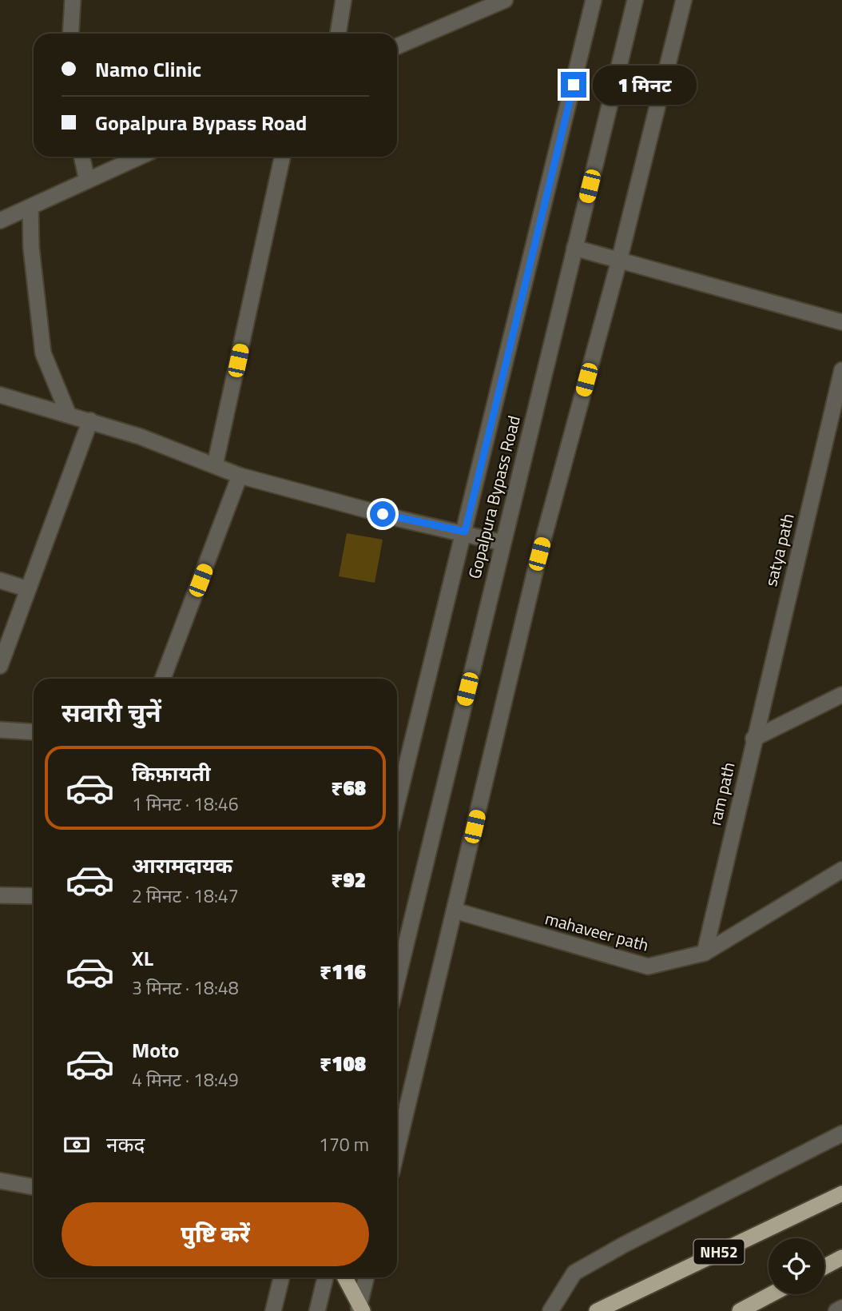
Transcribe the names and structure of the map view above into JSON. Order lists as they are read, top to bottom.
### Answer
{
  "streets": {
    "highway": ["NH52"],
    "street": [
      "Gopalpura Bypass Road",
      "satya path",
      "ram path",
      "mahaveer path"
    ]
  },
  "crossings": [
    ["satya path", "ram path"],
    ["ram path", "mahaveer path"]
  ],
  "page": {
    "banner": ["Namo Clinic", "Gopalpura Bypass Road"],
    "bubble": "1 मिनट",
    "heading": "सवारी चुनें",
    "list": [
      {
        "name": "किफ़ायती",
        "note": "1 मिनट · 18:46",
        "value": "₹68"
      },
      {
        "name": "आरामदायक",
        "note": "2 मिनट · 18:47",
        "value": "₹92"
      },
      {
        "name": "XL",
        "note": "3 मिनट · 18:48",
        "value": "₹116"
      },
      {
        "name": "Moto",
        "note": "4 मिनट · 18:49",
        "value": "₹108"
      }
    ],
    "pay": ["नकद", "170 m"],
    "buttons": "पुष्टि करें"
  }
}
